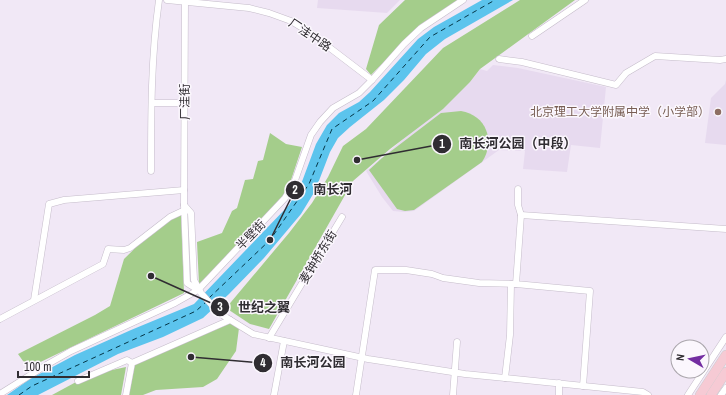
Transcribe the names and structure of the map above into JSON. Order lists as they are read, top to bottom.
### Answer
{
  "streets": {
    "street": [
      "厂洼中路",
      "厂洼街",
      "半壁街",
      "麦钟桥东街"
    ]
  },
  "crossings": [
    ["厂洼中路", "厂洼街"],
    ["厂洼中路", "半壁街"],
    ["厂洼街", "半壁街"]
  ],
  "places": [
    "北京理工大学附属中学（小学部）",
    "南长河公园（中段）",
    "南长河",
    "世纪之翼",
    "南长河公园"
  ],
  "scale_bar": "100 m",
  "north": "left"
}
